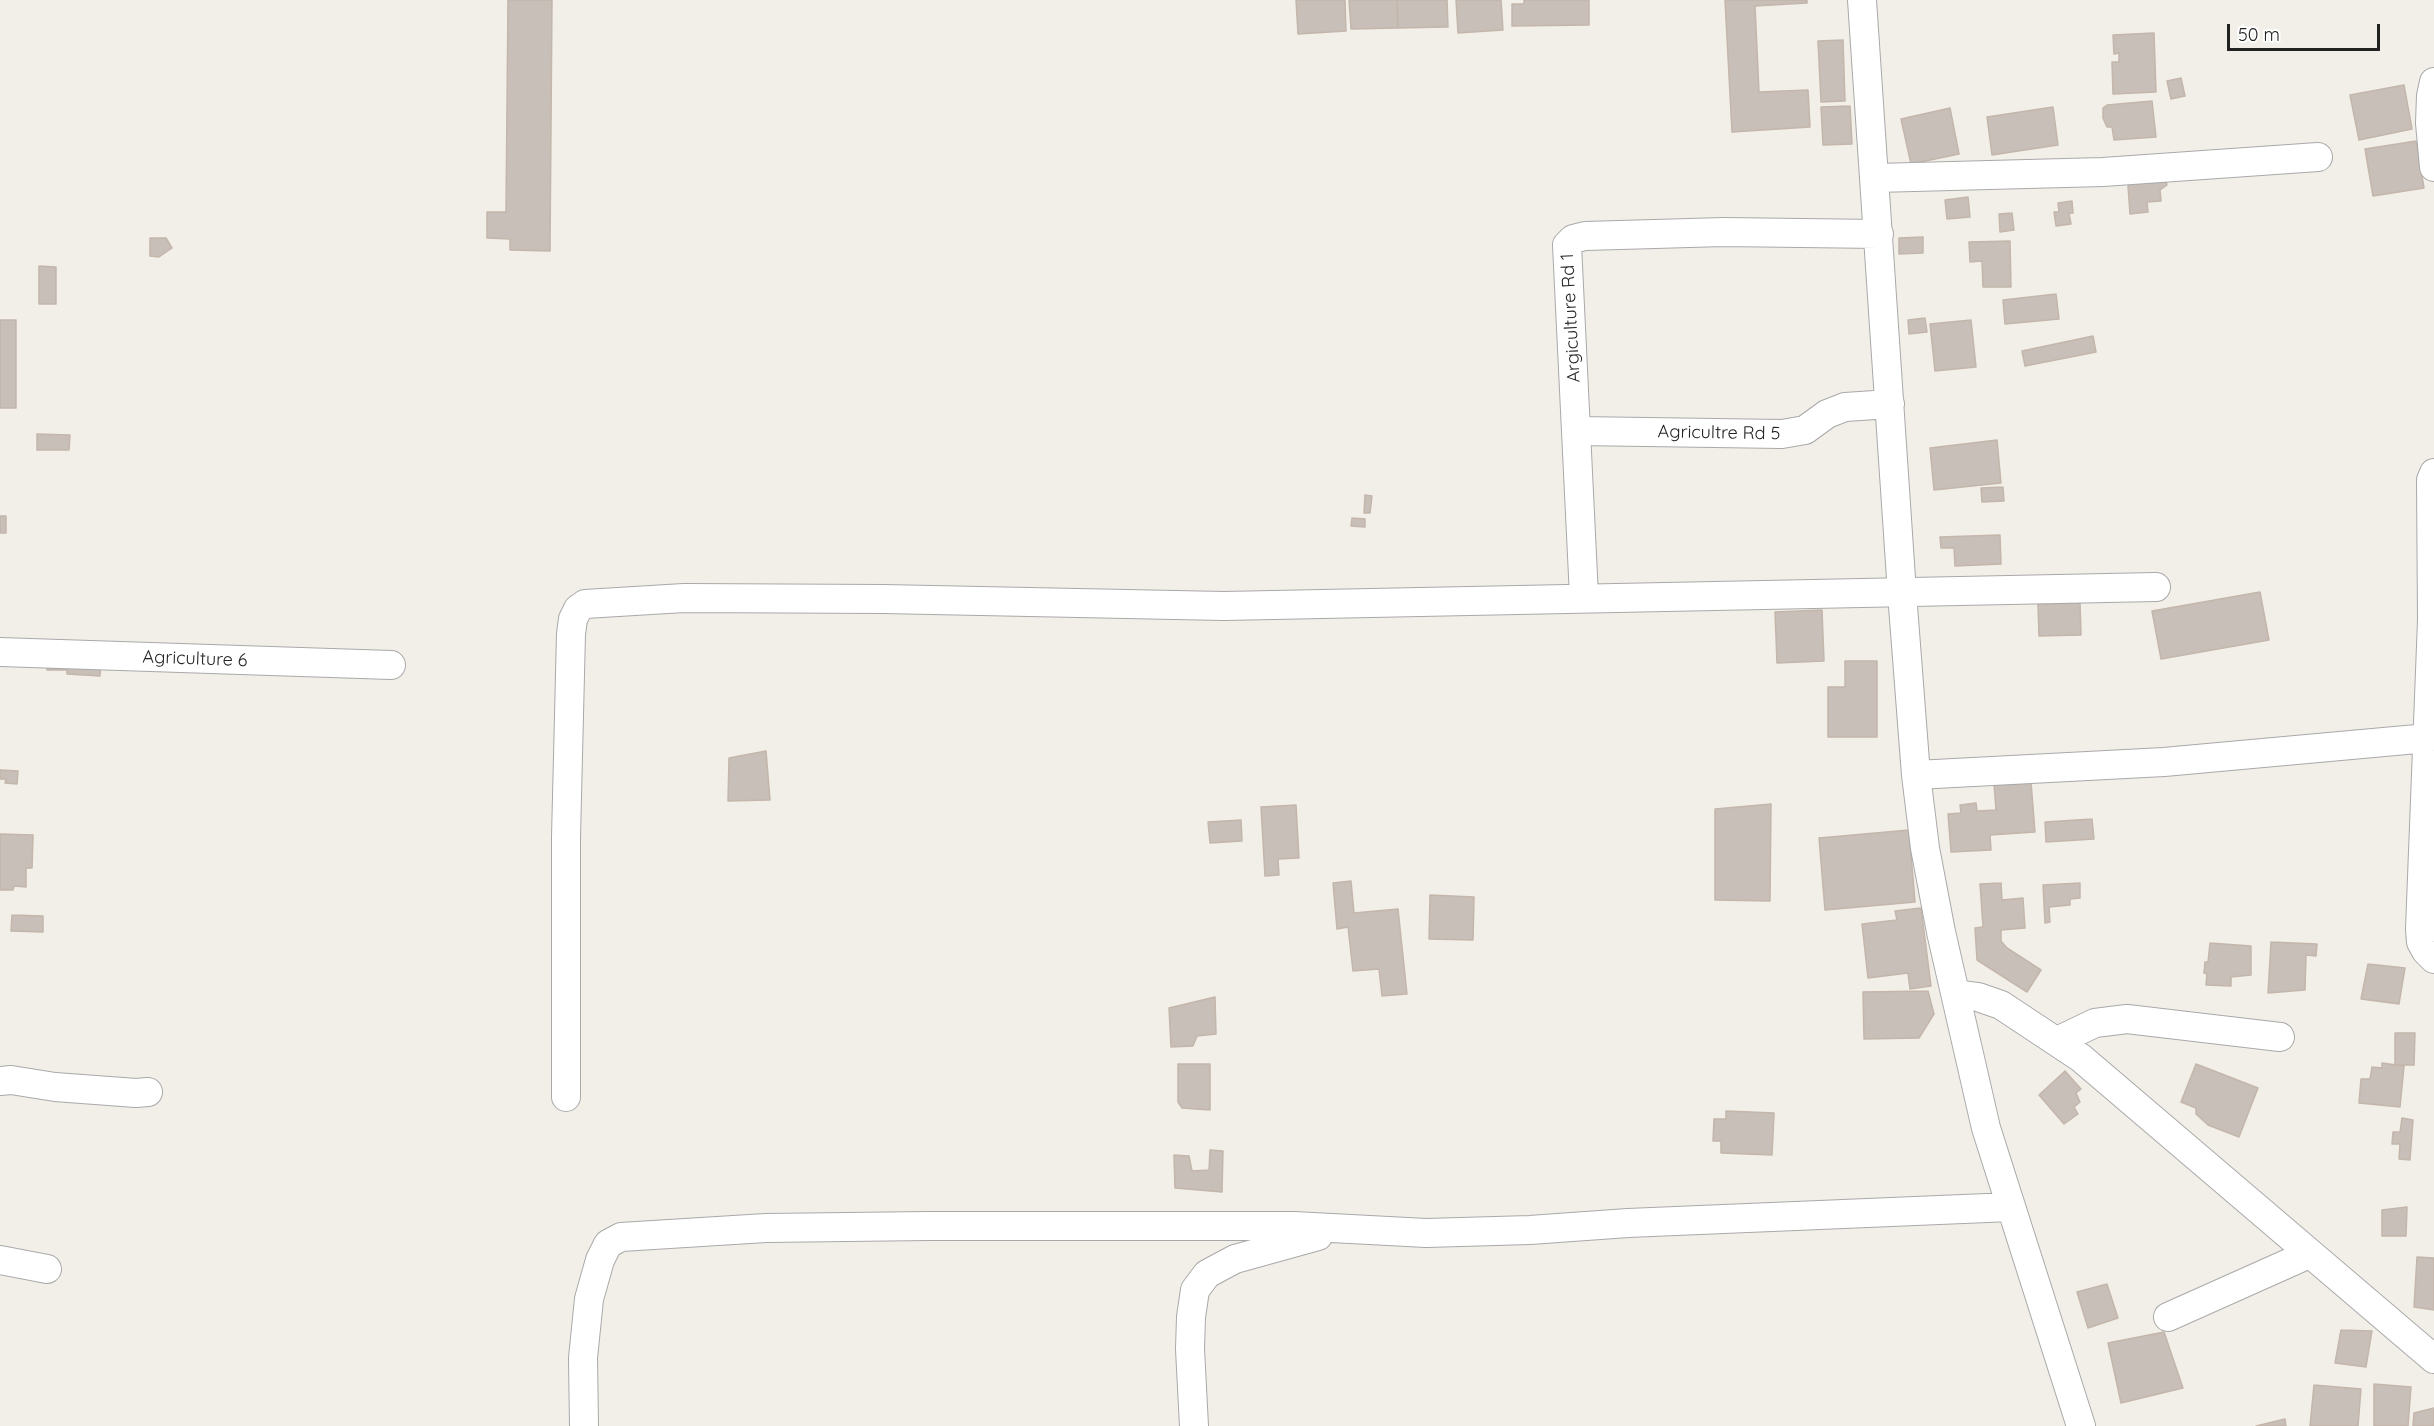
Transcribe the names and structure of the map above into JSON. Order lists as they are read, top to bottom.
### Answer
{
  "streets": {
    "street": ["Argiculture Rd 1", "Agricultre Rd 5", "Agriculture 6"]
  },
  "crossings": [
    ["Argiculture Rd 1", "Agricultre Rd 5"]
  ],
  "scale_bar": "50 m"
}
